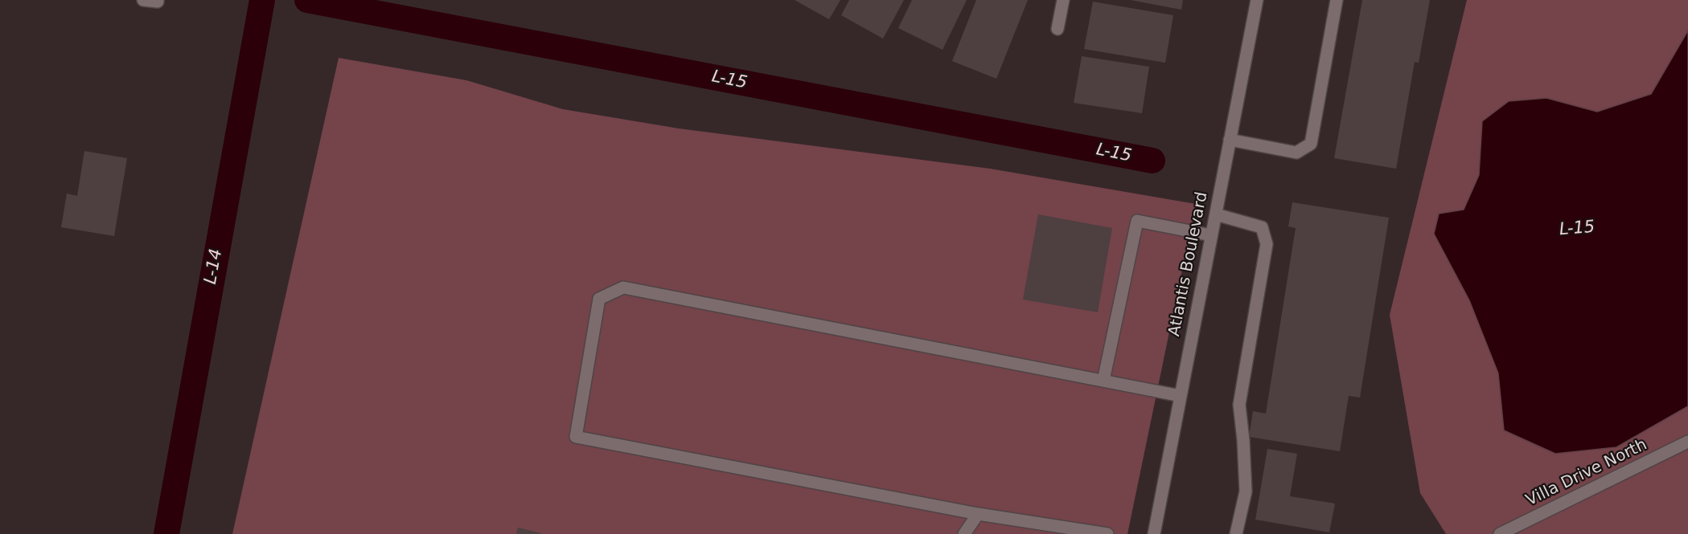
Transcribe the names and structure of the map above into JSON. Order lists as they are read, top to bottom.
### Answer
{
  "streets": {
    "street": ["Atlantis Boulevard", "Villa Drive North"]
  },
  "water": ["L-15", "L-14"]
}
